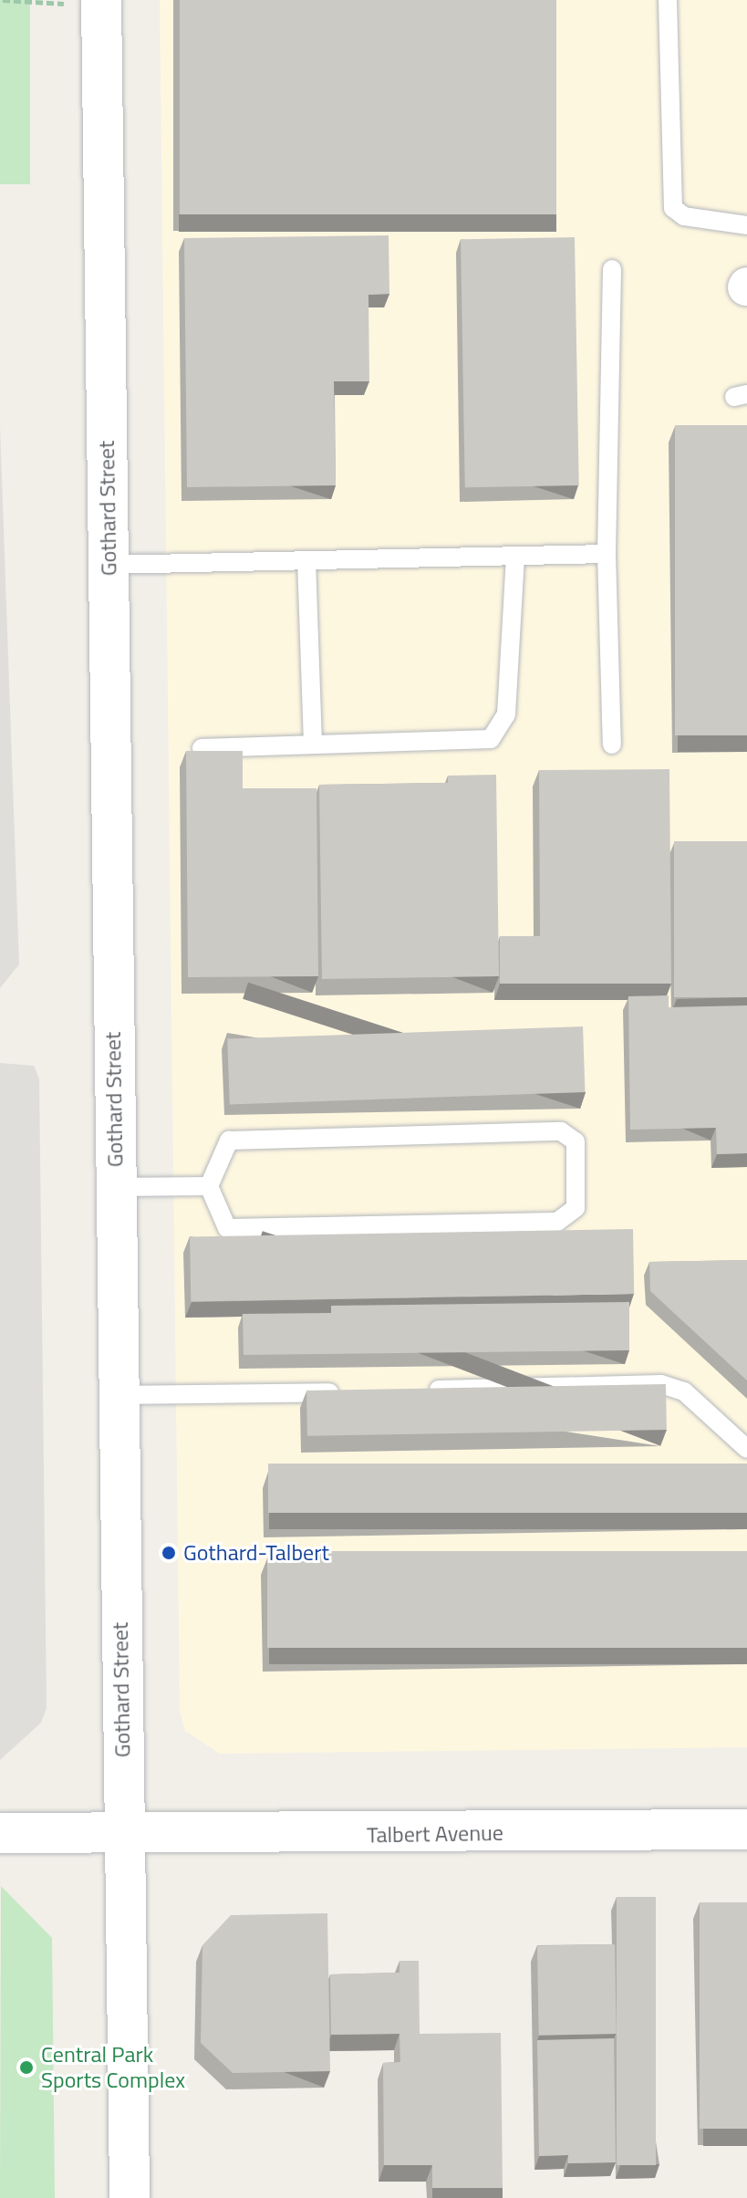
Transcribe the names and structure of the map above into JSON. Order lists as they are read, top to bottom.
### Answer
{
  "streets": {
    "street": ["Gothard Street", "Talbert Avenue"]
  },
  "crossings": [
    ["Gothard Street", "Talbert Avenue"]
  ],
  "places": ["Gothard-Talbert", "Central Park Sports Complex"]
}
